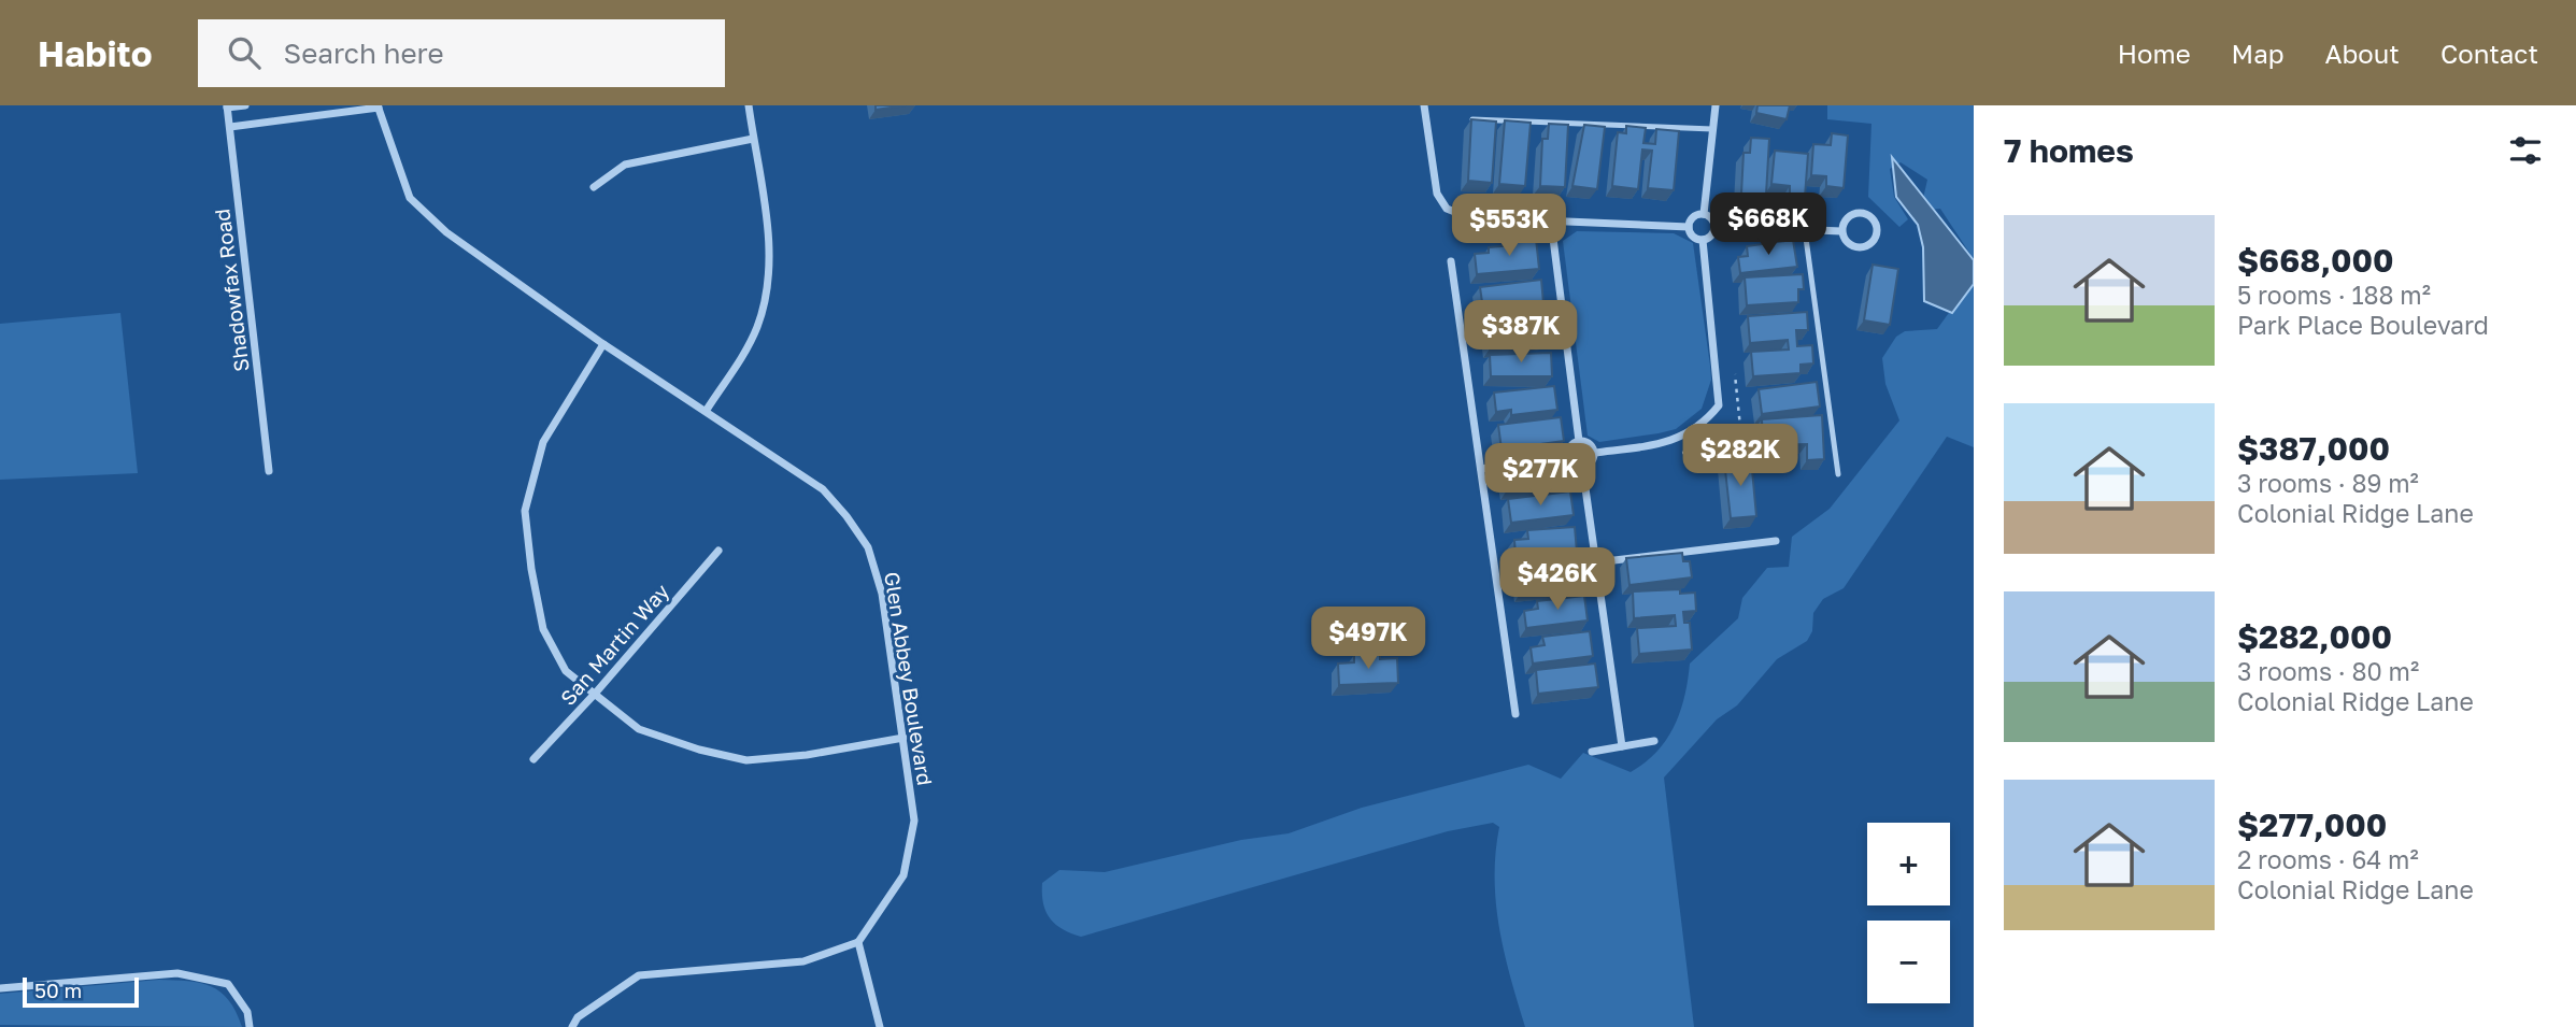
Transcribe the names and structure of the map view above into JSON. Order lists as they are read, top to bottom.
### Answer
{
  "streets": {
    "street": ["Shadowfax Road", "San Martin Way", "Glen Abbey Boulevard"]
  },
  "scale_bar": "50 m",
  "page": {
    "header": "Habito",
    "search": "Search here",
    "nav": [
      "Home",
      "Map",
      "About",
      "Contact"
    ],
    "heading": "7 homes",
    "price": [
      "$668K",
      "$553K",
      "$387K",
      "$282K",
      "$277K",
      "$426K",
      "$497K"
    ],
    "list": [
      {
        "name": "$668,000",
        "note": "5 rooms · 188 m² · Park Place Boulevard"
      },
      {
        "name": "$387,000",
        "note": "3 rooms · 89 m² · Colonial Ridge Lane"
      },
      {
        "name": "$282,000",
        "note": "3 rooms · 80 m² · Colonial Ridge Lane"
      },
      {
        "name": "$277,000",
        "note": "2 rooms · 64 m² · Colonial Ridge Lane"
      }
    ],
    "map_buttons": ["+", "−"],
    "scale": "50 m"
  }
}
